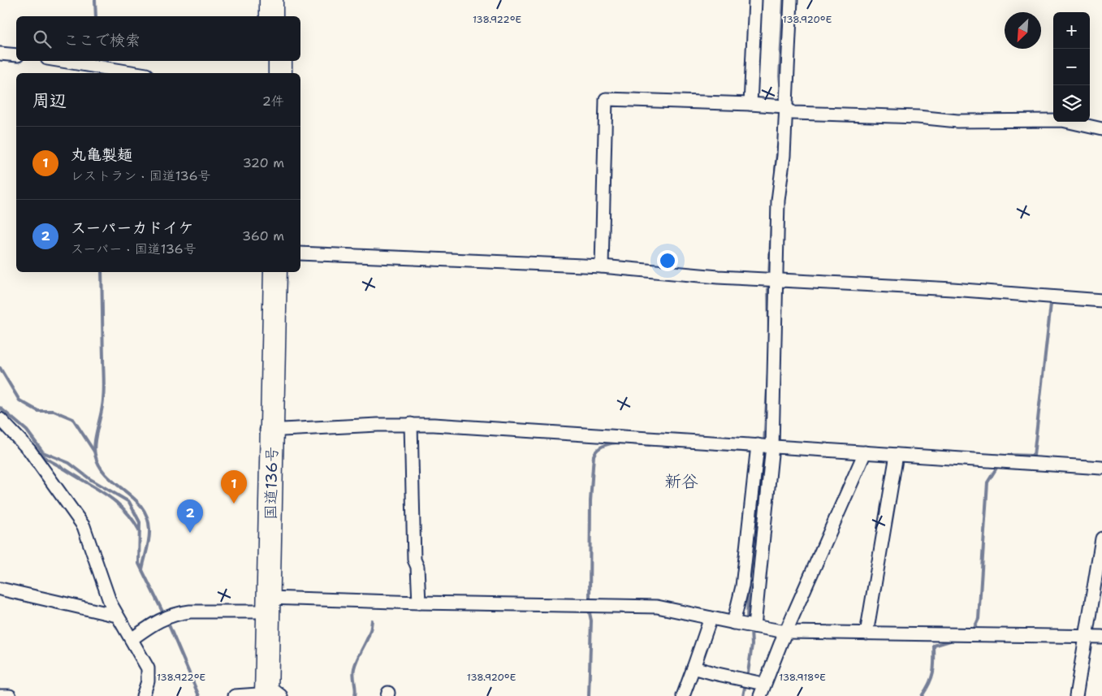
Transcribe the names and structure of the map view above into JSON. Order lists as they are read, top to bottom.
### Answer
{
  "streets": {
    "highway": ["国道136号"]
  },
  "districts": ["新谷"],
  "north": "bottom left",
  "page": {
    "map_buttons": ["+", "−"],
    "search": "ここで検索",
    "heading": ["周辺", "2件"],
    "list": [
      {
        "mark": "1",
        "name": "丸亀製麺",
        "note": "レストラン · 国道136号",
        "value": "320 m"
      },
      {
        "mark": "2",
        "name": "スーパーカドイケ",
        "note": "スーパー · 国道136号",
        "value": "360 m"
      }
    ],
    "pins": ["1", "2"]
  },
  "coordinates": ["138.922°E", "138.920°E", "138.918°E"]
}
